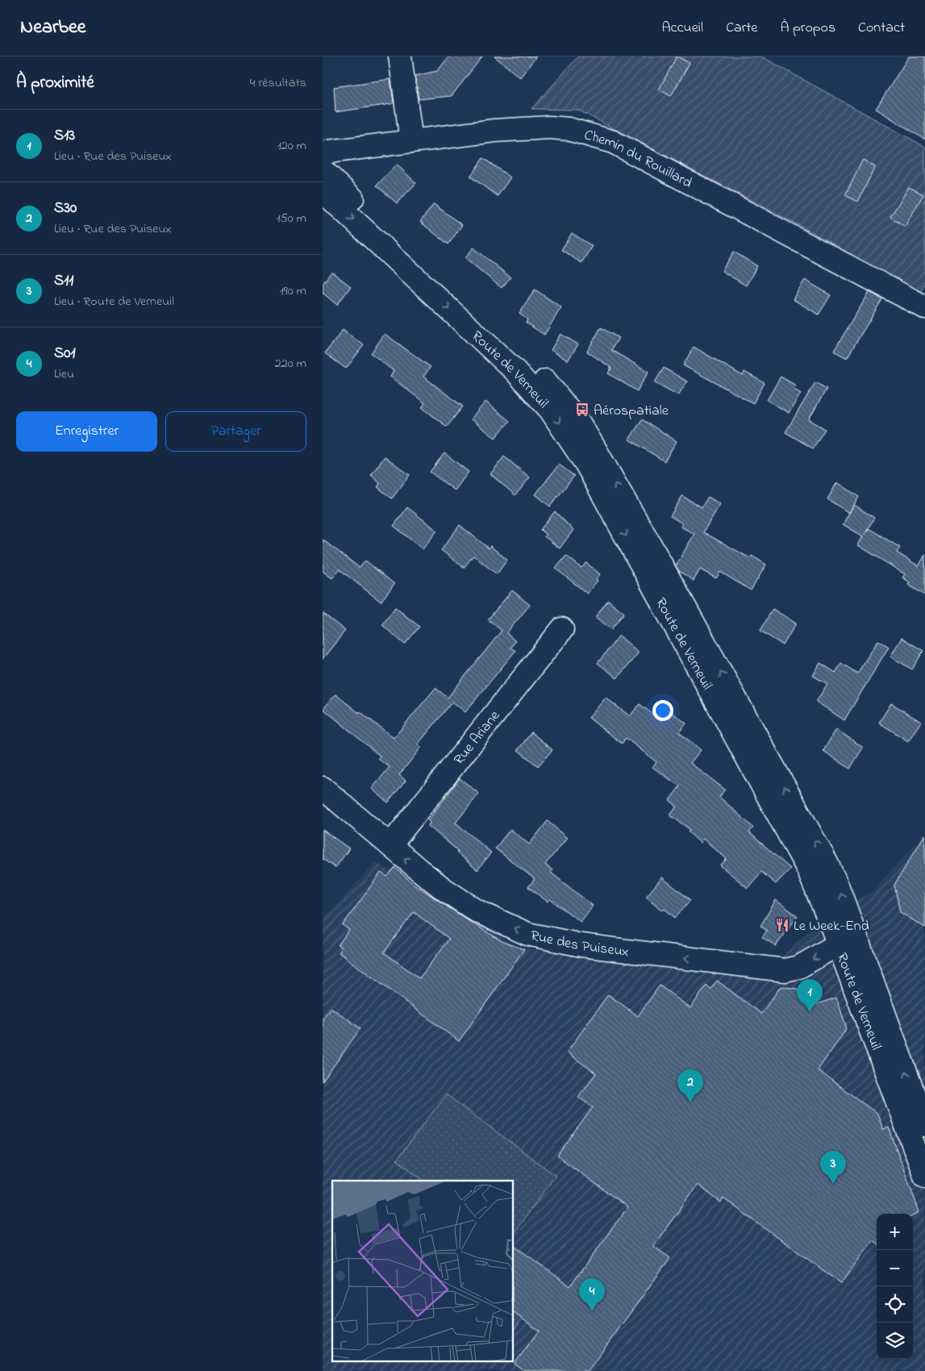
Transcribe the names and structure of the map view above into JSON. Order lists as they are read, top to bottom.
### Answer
{
  "streets": {
    "main road": [
      "Chemin du Rouillard",
      "Route de Verneuil",
      "Rue Ariane",
      "Rue des Puiseux"
    ]
  },
  "crossings": [
    ["Route de Verneuil", "Rue des Puiseux"],
    ["Rue Ariane", "Rue des Puiseux"]
  ],
  "one_way": ["Rue des Puiseux"],
  "places": {
    "bus stop": ["Aérospatiale"],
    "restaurant": ["Le Week-End"]
  },
  "page": {
    "header": "Nearbee",
    "nav": [
      "Accueil",
      "Carte",
      "À propos",
      "Contact"
    ],
    "heading": ["À proximité", "4 résultats"],
    "list": [
      {
        "mark": "1",
        "name": "S13",
        "note": "Lieu · Rue des Puiseux",
        "value": "120 m"
      },
      {
        "mark": "2",
        "name": "S30",
        "note": "Lieu · Rue des Puiseux",
        "value": "150 m"
      },
      {
        "mark": "3",
        "name": "S11",
        "note": "Lieu · Route de Verneuil",
        "value": "190 m"
      },
      {
        "mark": "4",
        "name": "S01",
        "note": "Lieu",
        "value": "220 m"
      }
    ],
    "buttons": ["Enregistrer", "Partager"],
    "pins": [
      "1",
      "2",
      "3",
      "4"
    ],
    "map_buttons": ["+", "−"]
  }
}
